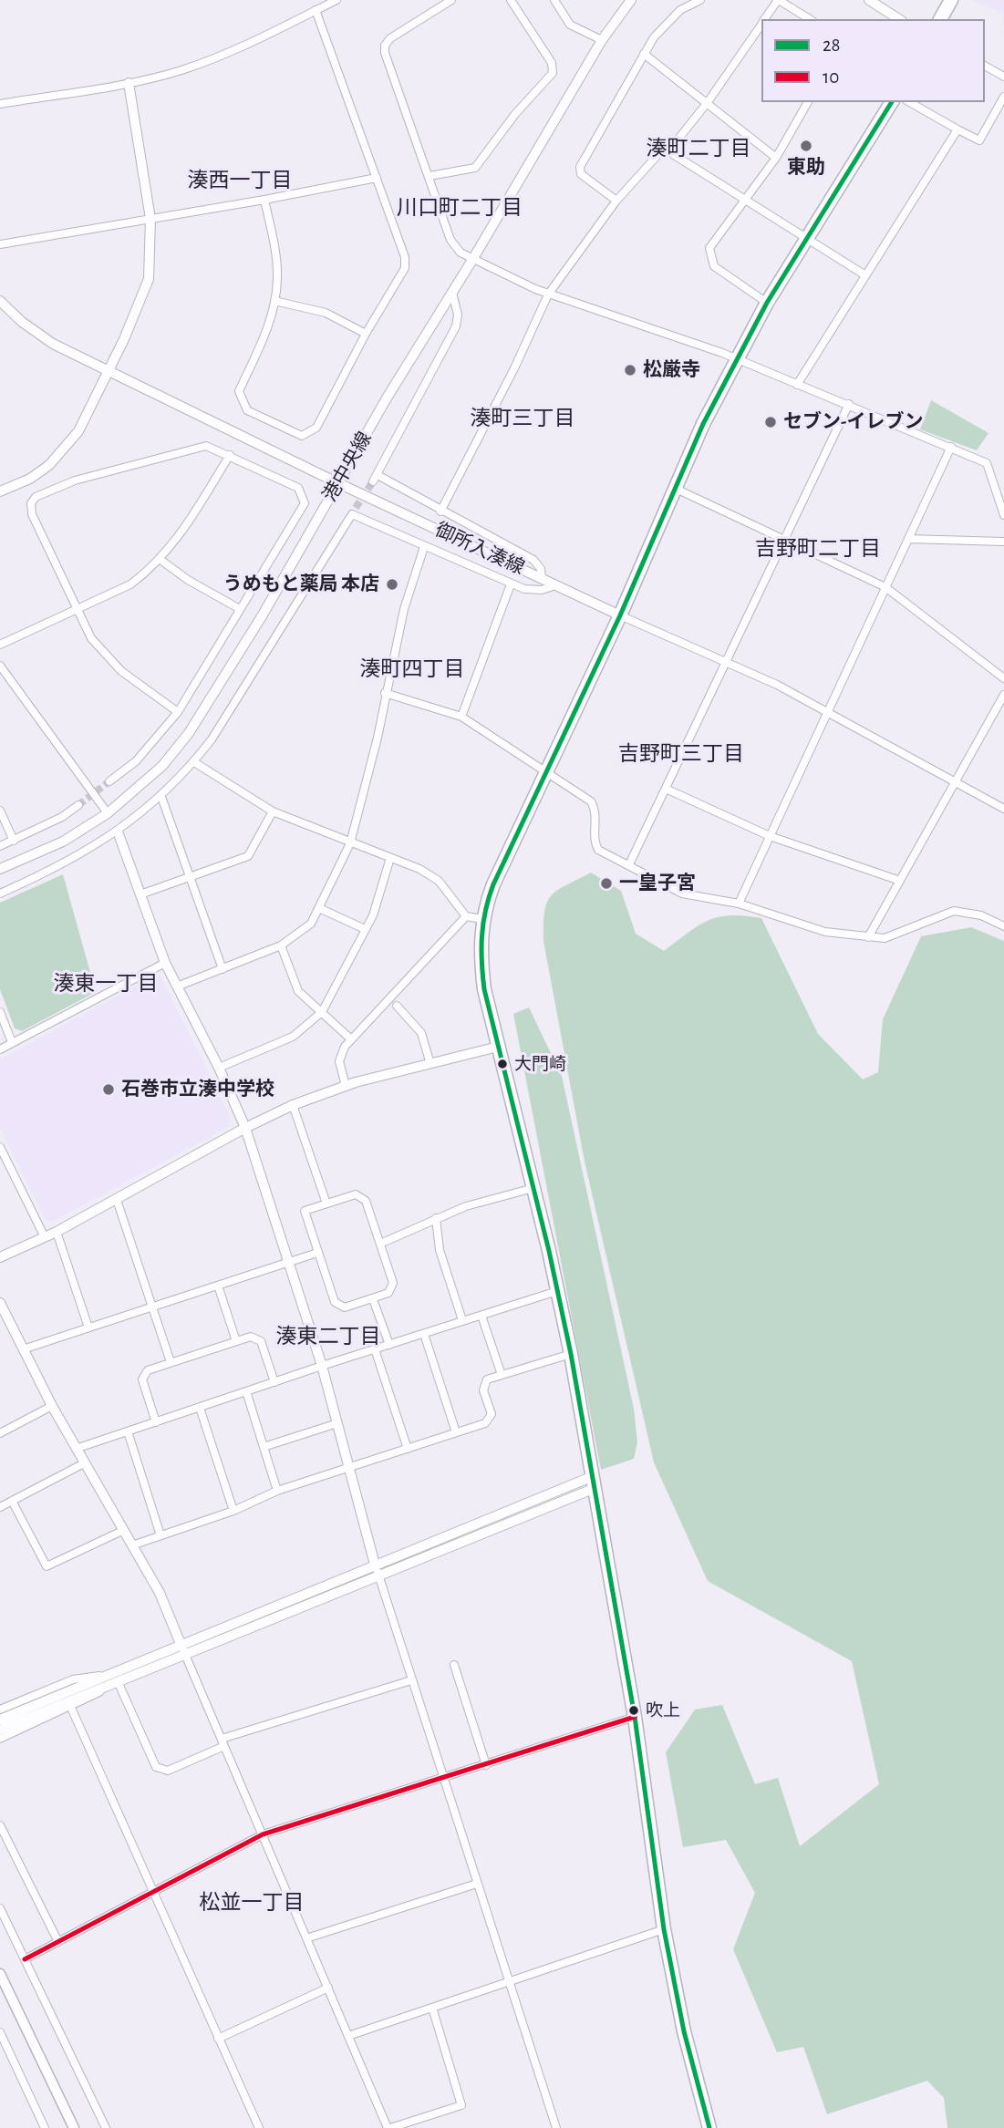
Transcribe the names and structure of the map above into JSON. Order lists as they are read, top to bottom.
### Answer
{
  "streets": {
    "street": ["港中央線", "御所入湊線"]
  },
  "crossings": [
    ["港中央線", "御所入湊線"]
  ],
  "districts": [
    "湊町二丁目",
    "湊西一丁目",
    "川口町二丁目",
    "湊町三丁目",
    "吉野町二丁目",
    "湊町四丁目",
    "吉野町三丁目",
    "湊東一丁目",
    "湊東二丁目",
    "松並一丁目"
  ],
  "places": [
    "東助",
    "松厳寺",
    "セブン-イレブン",
    "うめもと薬局 本店",
    "一皇子宮",
    "大門崎",
    "石巻市立湊中学校",
    "吹上"
  ],
  "lines": ["transit line 28", "transit line 10"],
  "legend": ["28", "10"]
}
